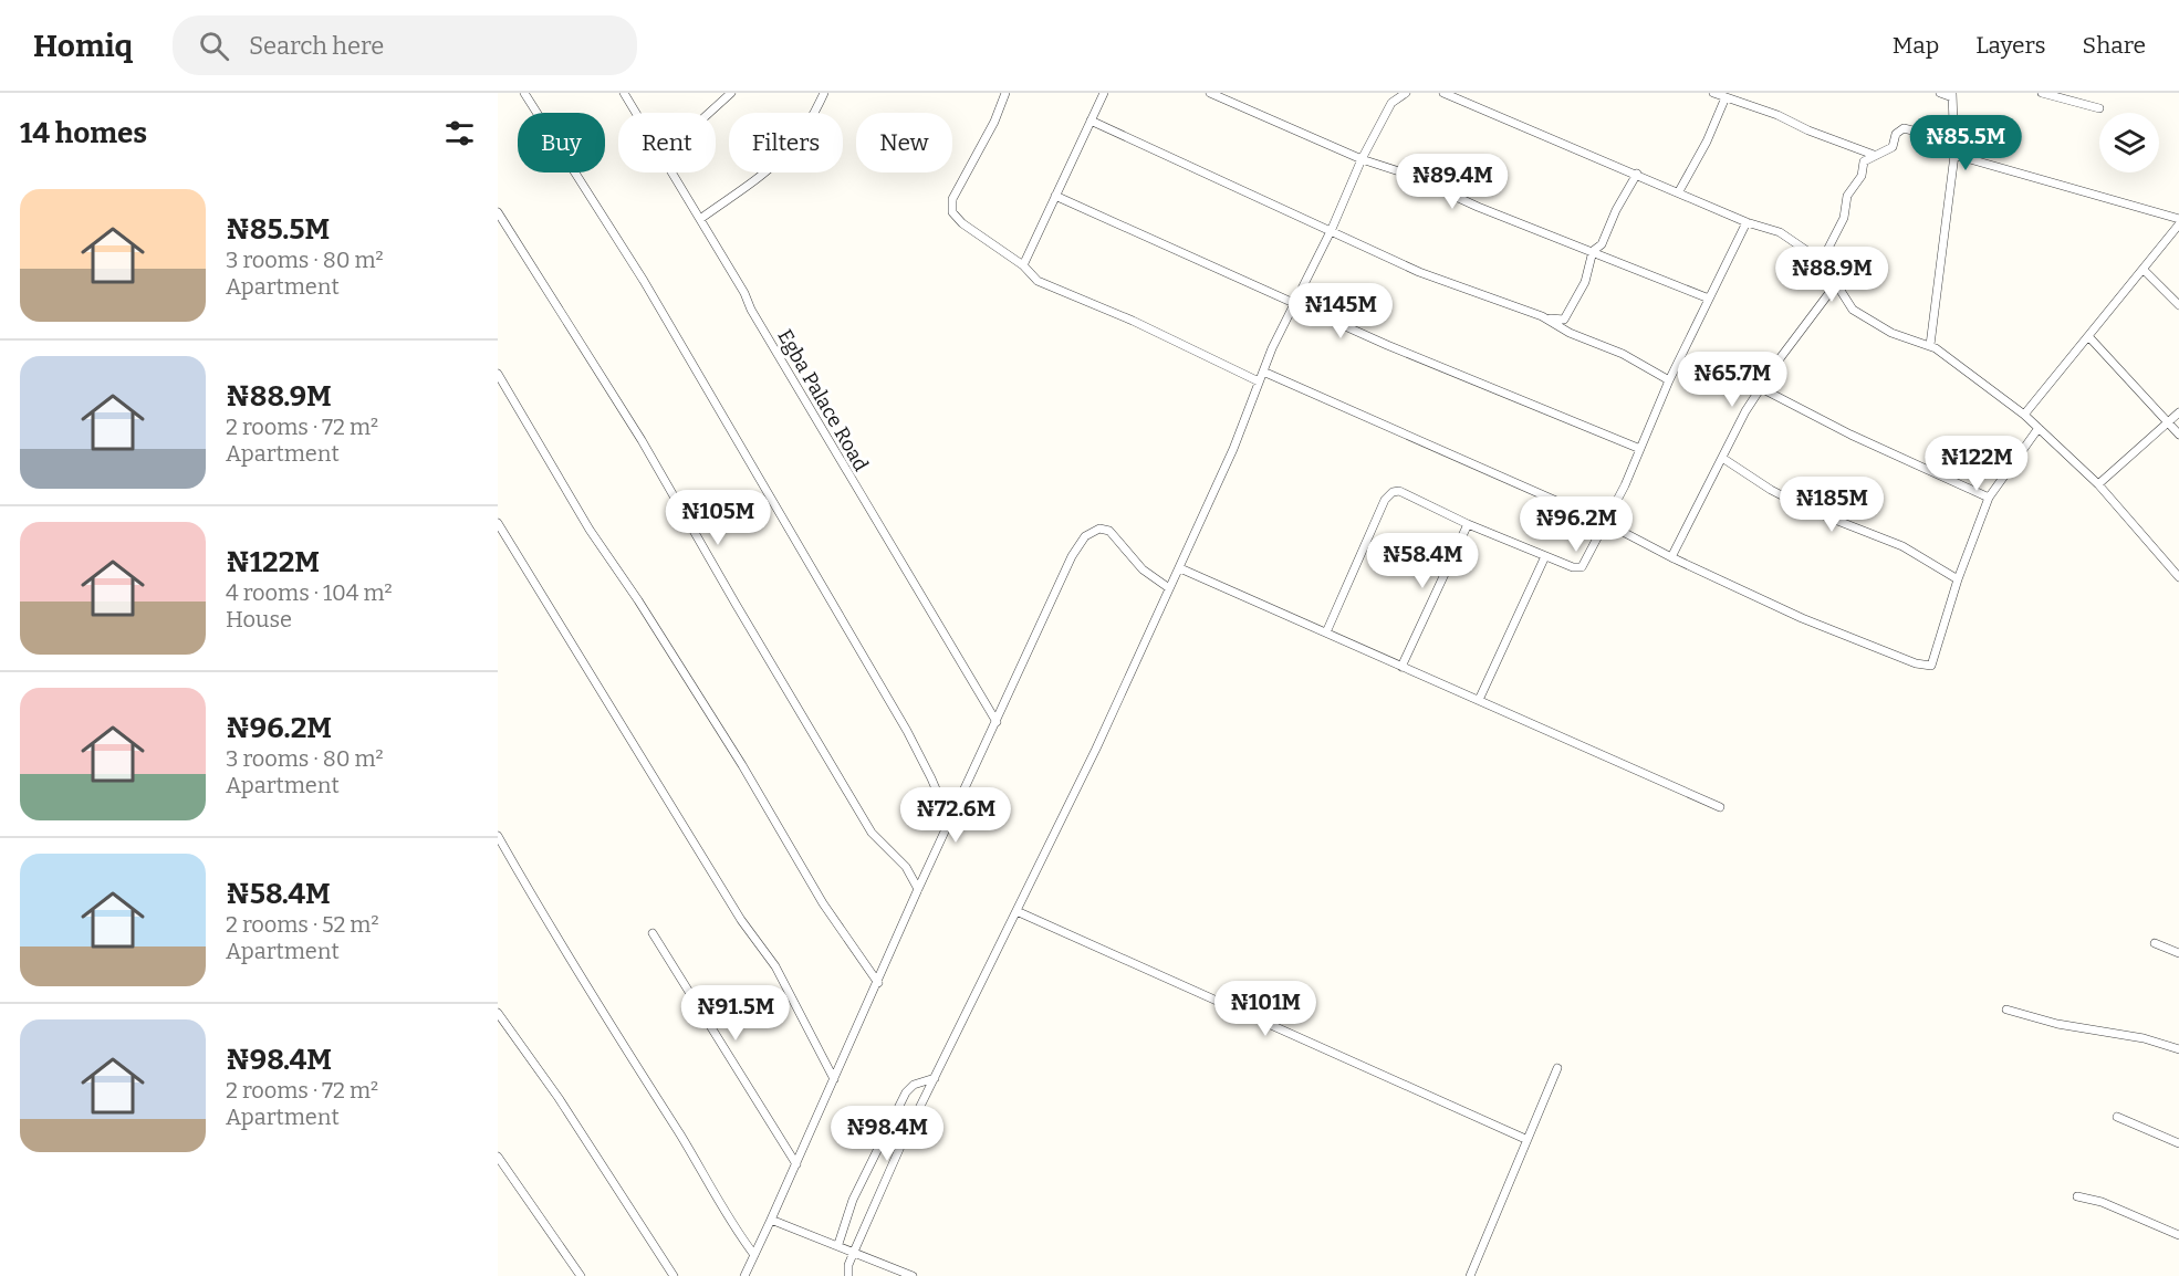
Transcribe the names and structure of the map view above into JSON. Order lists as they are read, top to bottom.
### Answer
{
  "streets": {
    "street": ["Egba Palace Road"]
  },
  "page": {
    "header": "Homiq",
    "search": "Search here",
    "nav": ["Map", "Layers", "Share"],
    "heading": "14 homes",
    "chip": [
      "Buy",
      "Rent",
      "Filters",
      "New"
    ],
    "price": [
      "₦85.5M",
      "₦89.4M",
      "₦88.9M",
      "₦145M",
      "₦65.7M",
      "₦122M",
      "₦185M",
      "₦105M",
      "₦96.2M",
      "₦58.4M",
      "₦72.6M",
      "₦101M",
      "₦91.5M",
      "₦98.4M"
    ],
    "list": [
      {
        "name": "₦85.5M",
        "note": "3 rooms · 80 m² · Apartment"
      },
      {
        "name": "₦88.9M",
        "note": "2 rooms · 72 m² · Apartment"
      },
      {
        "name": "₦122M",
        "note": "4 rooms · 104 m² · House"
      },
      {
        "name": "₦96.2M",
        "note": "3 rooms · 80 m² · Apartment"
      },
      {
        "name": "₦58.4M",
        "note": "2 rooms · 52 m² · Apartment"
      },
      {
        "name": "₦98.4M",
        "note": "2 rooms · 72 m² · Apartment"
      }
    ]
  }
}
